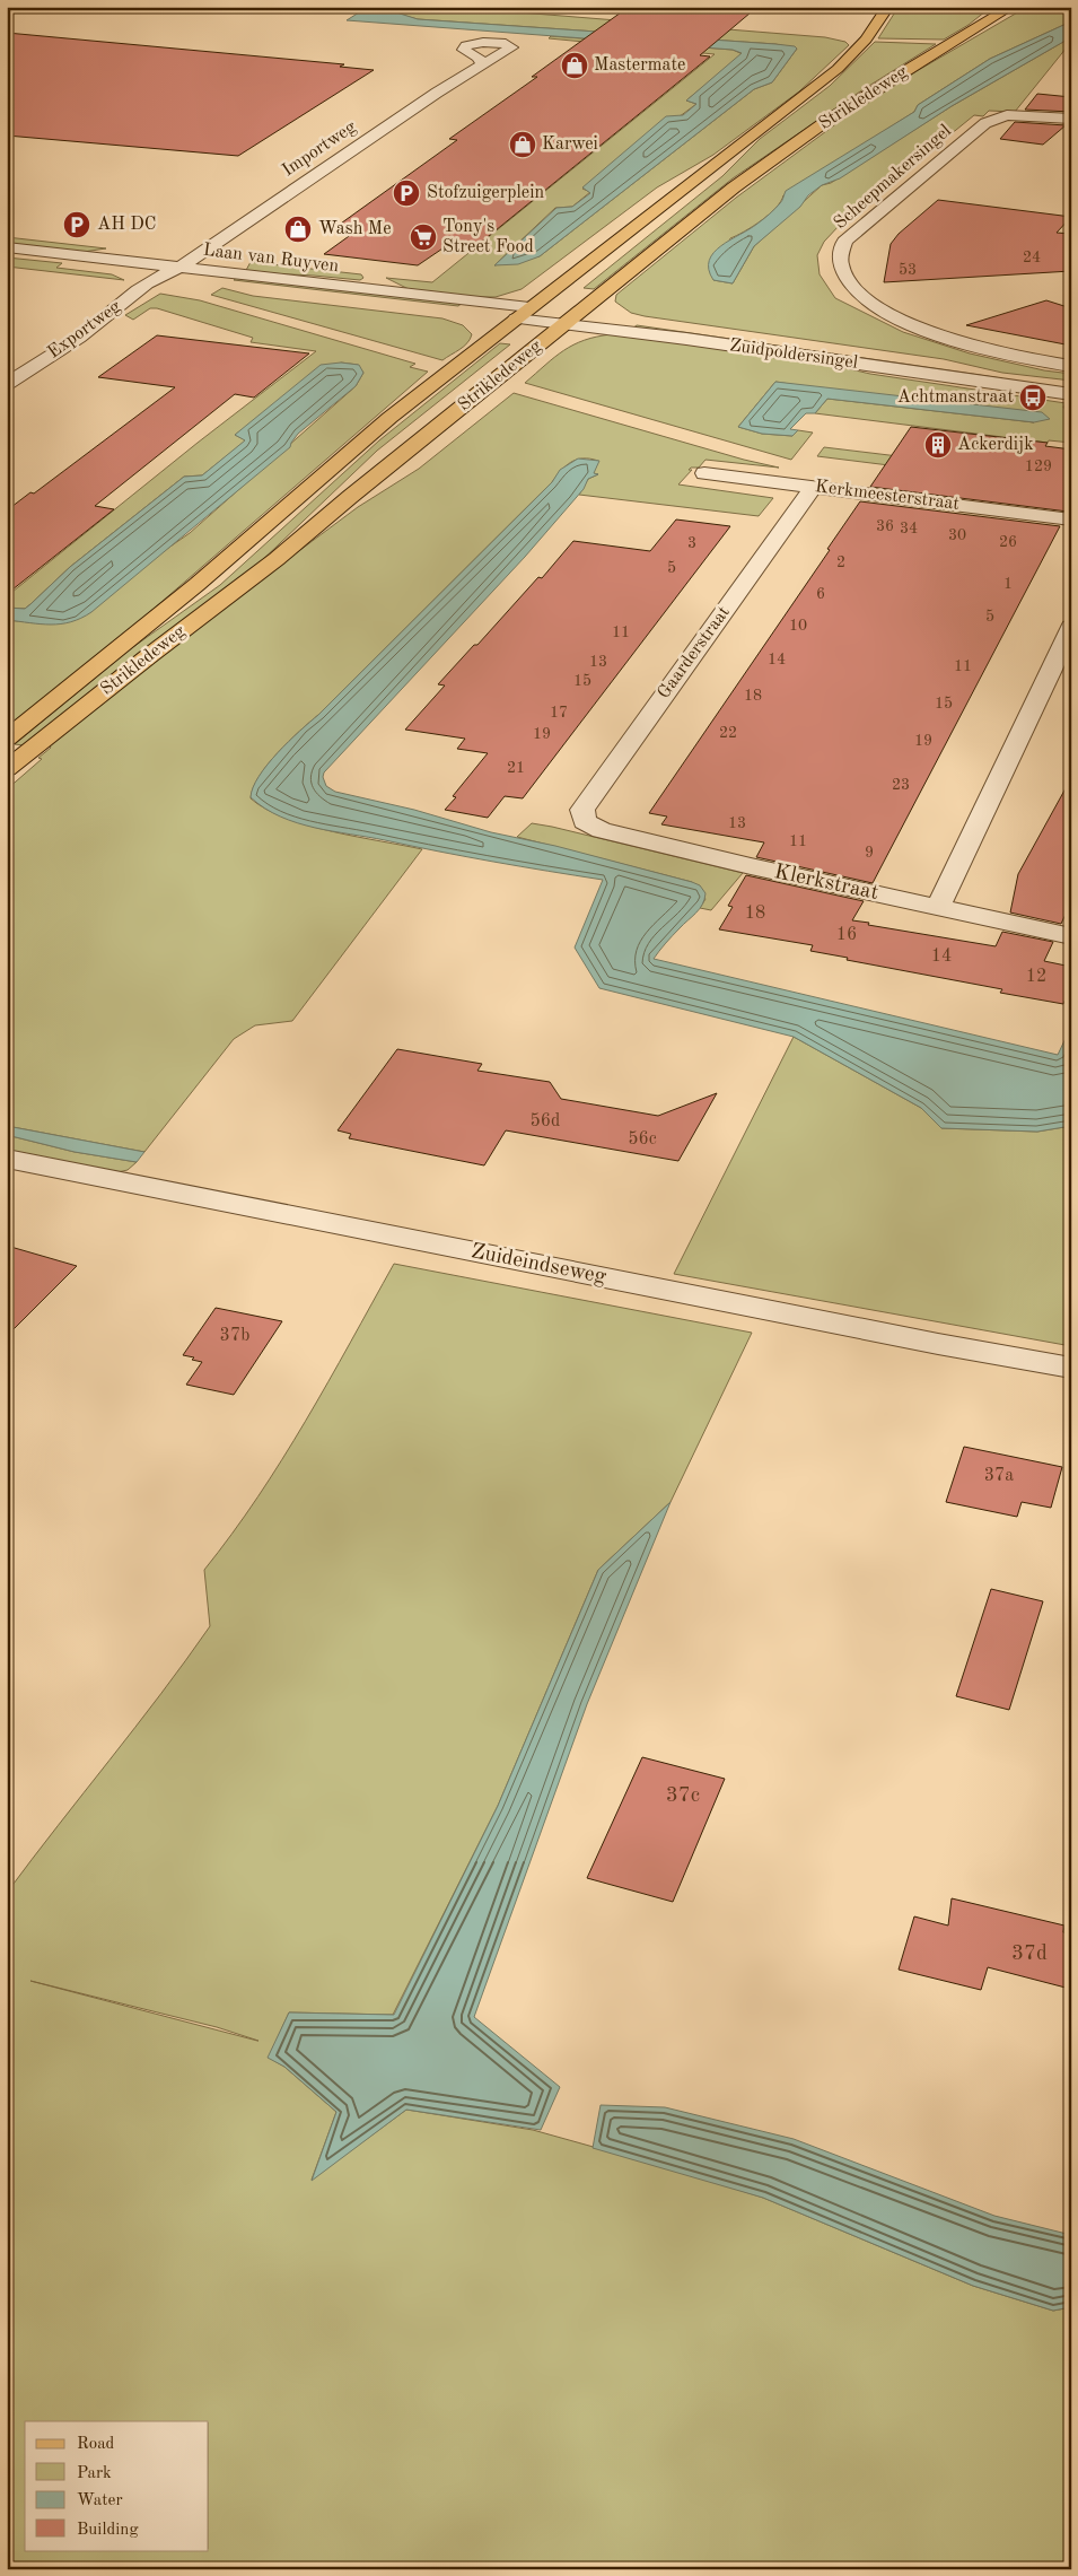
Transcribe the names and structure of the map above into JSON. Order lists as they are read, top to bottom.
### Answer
{
  "streets": {
    "main road": ["Strikledeweg"],
    "street": [
      "Importweg",
      "Scheepmakersingel",
      "Laan van Ruyven",
      "Exportweg",
      "Zuidpoldersingel",
      "Kerkmeesterstraat",
      "Gaarderstraat",
      "Klerkstraat",
      "Zuideindseweg"
    ]
  },
  "crossings": [
    ["Strikledeweg", "Laan van Ruyven"],
    ["Strikledeweg", "Zuidpoldersingel"],
    ["Importweg", "Laan van Ruyven"],
    ["Laan van Ruyven", "Exportweg"],
    ["Laan van Ruyven", "Zuidpoldersingel"],
    ["Kerkmeesterstraat", "Gaarderstraat"],
    ["Gaarderstraat", "Klerkstraat"]
  ],
  "places": {
    "shop": ["Mastermate", "Karwei", "Wash Me"],
    "parking": ["Stofzuigerplein", "AH DC"],
    "supermarket": ["Tony's Street Food"],
    "bus stop": ["Achtmanstraat"],
    "building": ["Ackerdijk"]
  },
  "house_numbers": [
    "24",
    "53",
    "129",
    "36",
    "34",
    "30",
    "26",
    "3",
    "2",
    "5",
    "1",
    "6",
    "5",
    "10",
    "11",
    "14",
    "13",
    "11",
    "15",
    "18",
    "15",
    "17",
    "22",
    "19",
    "19",
    "21",
    "23",
    "13",
    "11",
    "9",
    "18",
    "16",
    "14",
    "12",
    "56d",
    "56c",
    "37b",
    "37a",
    "37c",
    "37d"
  ],
  "legend": [
    "Road",
    "Park",
    "Water",
    "Building"
  ]
}
